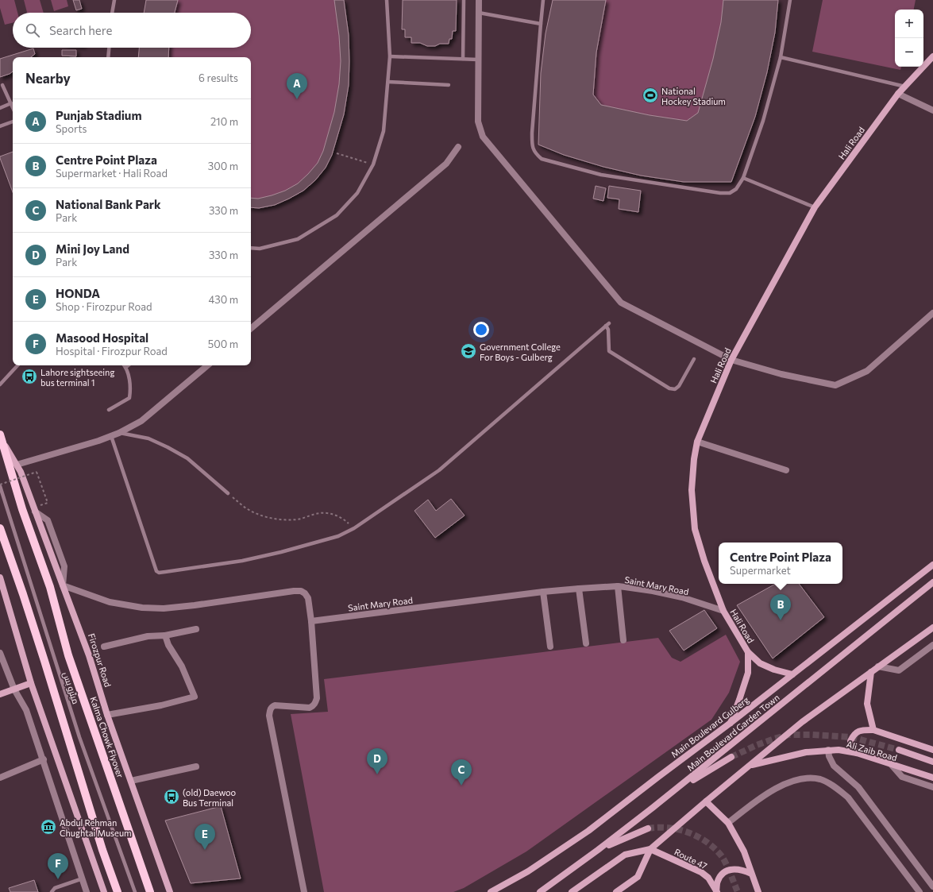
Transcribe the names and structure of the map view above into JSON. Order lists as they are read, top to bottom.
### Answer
{
  "streets": {
    "main road": [
      "Hali Road",
      "Firozpur Road",
      "Main Boulevard Gulberg",
      "Main Boulevard Garden Town",
      "Kalma Chowk Flyover",
      "Ali Zaib Road",
      "Route 47"
    ],
    "street": ["Saint Mary Road"],
    "lane": ["میٹرو بس"]
  },
  "crossings": [
    ["Hali Road", "Saint Mary Road"],
    ["Hali Road", "Main Boulevard Gulberg"],
    ["Firozpur Road", "Kalma Chowk Flyover"]
  ],
  "places": {
    "sports": ["National Hockey Stadium"],
    "school or university": ["Government College For Boys - Gulberg"],
    "bus stop": ["Lahore sightseeing bus terminal 1", "(old) Daewoo Bus Terminal"],
    "museum": ["Abdul Rehman Chughtai Museum"]
  },
  "page": {
    "map_buttons": ["+", "−"],
    "search": "Search here",
    "heading": ["Nearby", "6 results"],
    "pins": [
      "A",
      "B",
      "D",
      "C",
      "E",
      "F"
    ],
    "list": [
      {
        "mark": "A",
        "name": "Punjab Stadium",
        "note": "Sports",
        "value": "210 m"
      },
      {
        "mark": "B",
        "name": "Centre Point Plaza",
        "note": "Supermarket · Hali Road",
        "value": "300 m"
      },
      {
        "mark": "C",
        "name": "National Bank Park",
        "note": "Park",
        "value": "330 m"
      },
      {
        "mark": "D",
        "name": "Mini Joy Land",
        "note": "Park",
        "value": "330 m"
      },
      {
        "mark": "E",
        "name": "HONDA",
        "note": "Shop · Firozpur Road",
        "value": "430 m"
      },
      {
        "mark": "F",
        "name": "Masood Hospital",
        "note": "Hospital · Firozpur Road",
        "value": "500 m"
      }
    ],
    "popup": ["Centre Point Plaza", "Supermarket"]
  }
}
